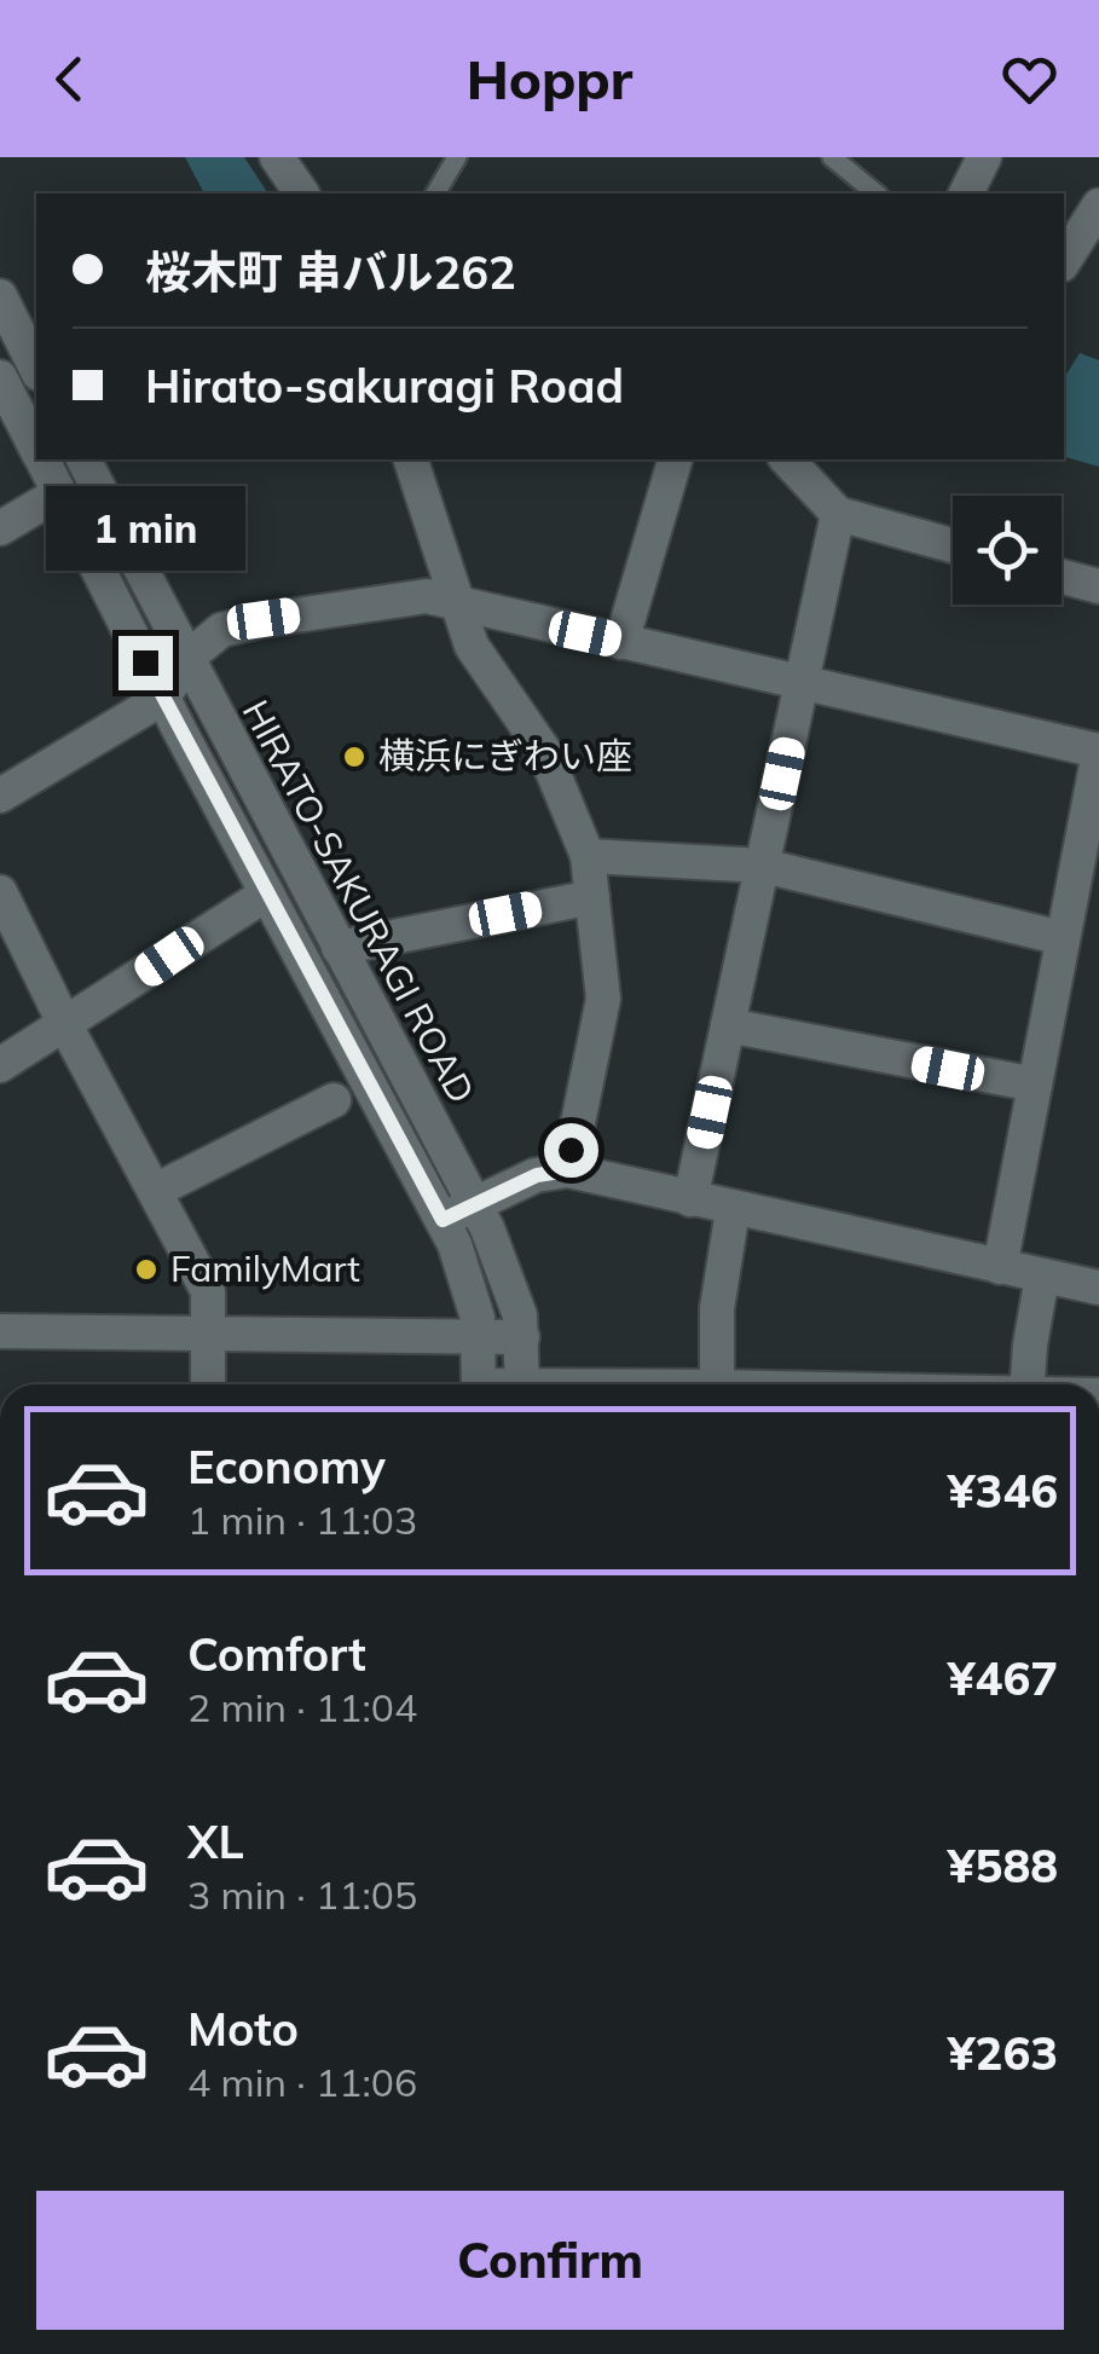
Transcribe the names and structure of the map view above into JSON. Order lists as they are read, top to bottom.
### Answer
{
  "streets": {
    "street": ["HIRATO-SAKURAGI ROAD"]
  },
  "places": ["横浜にぎわい座", "FamilyMart"],
  "page": {
    "header": "Hoppr",
    "banner": ["桜木町 串バル262", "Hirato-sakuragi Road"],
    "bubble": "1 min",
    "list": [
      {
        "name": "Economy",
        "note": "1 min · 11:03",
        "value": "¥346"
      },
      {
        "name": "Comfort",
        "note": "2 min · 11:04",
        "value": "¥467"
      },
      {
        "name": "XL",
        "note": "3 min · 11:05",
        "value": "¥588"
      },
      {
        "name": "Moto",
        "note": "4 min · 11:06",
        "value": "¥263"
      }
    ],
    "buttons": "Confirm"
  }
}
